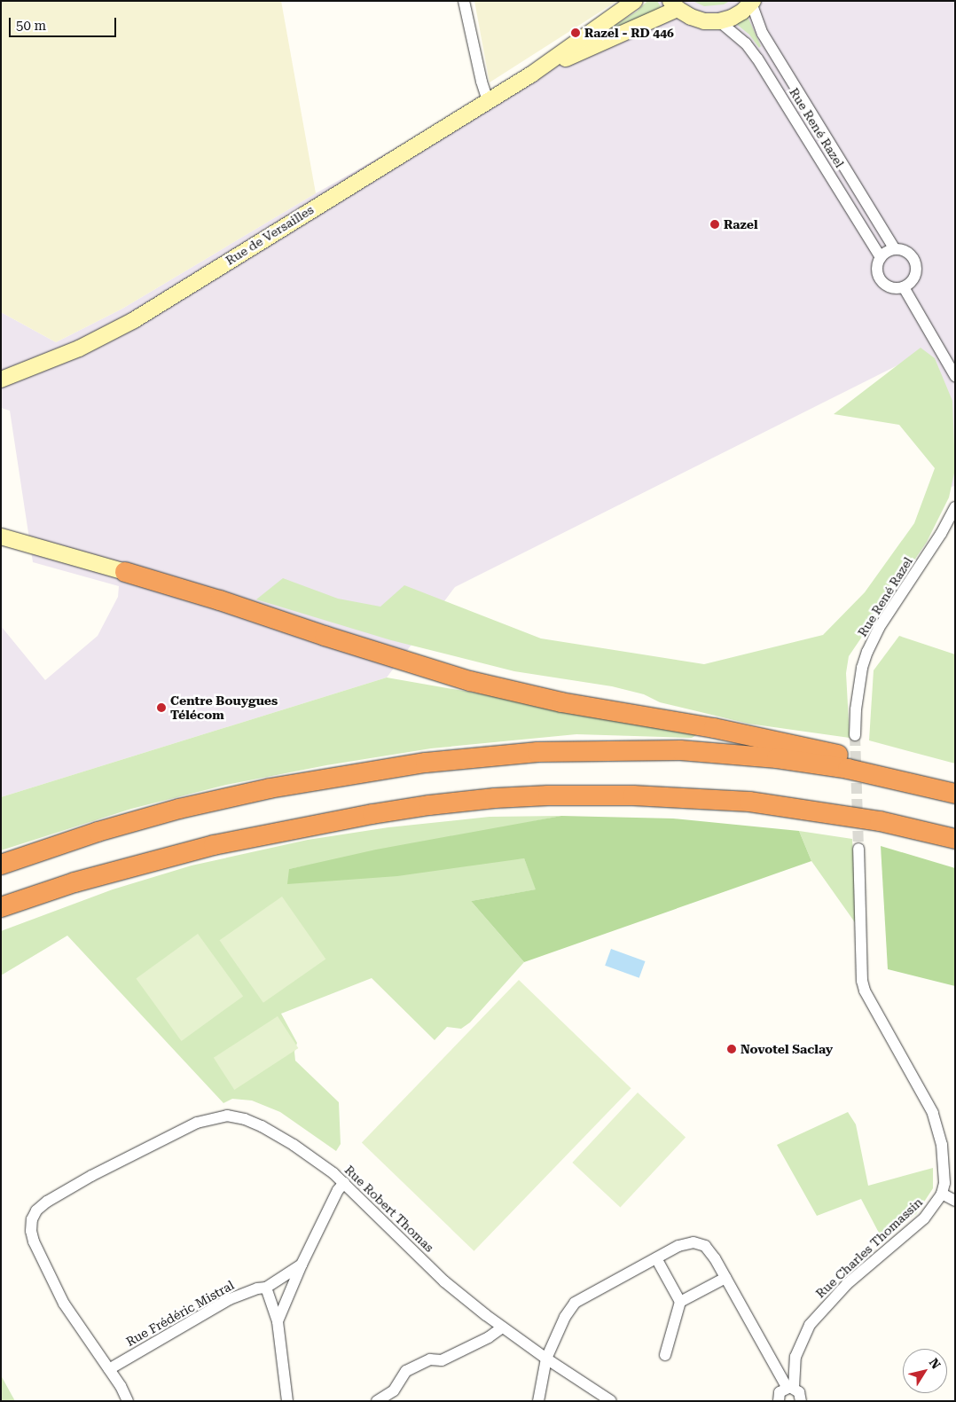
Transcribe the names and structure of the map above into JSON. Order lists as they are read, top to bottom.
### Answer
{
  "streets": {
    "main road": ["Rue de Versailles"],
    "street": [
      "Rue René Razel",
      "Rue Robert Thomas",
      "Rue Charles Thomassin",
      "Rue Frédéric Mistral"
    ]
  },
  "crossings": [
    ["Rue Robert Thomas", "Rue Frédéric Mistral"]
  ],
  "places": [
    "Razel - RD 446",
    "Razel",
    "Centre Bouygues Télécom",
    "Novotel Saclay"
  ],
  "scale_bar": "50 m",
  "north": "top right"
}
